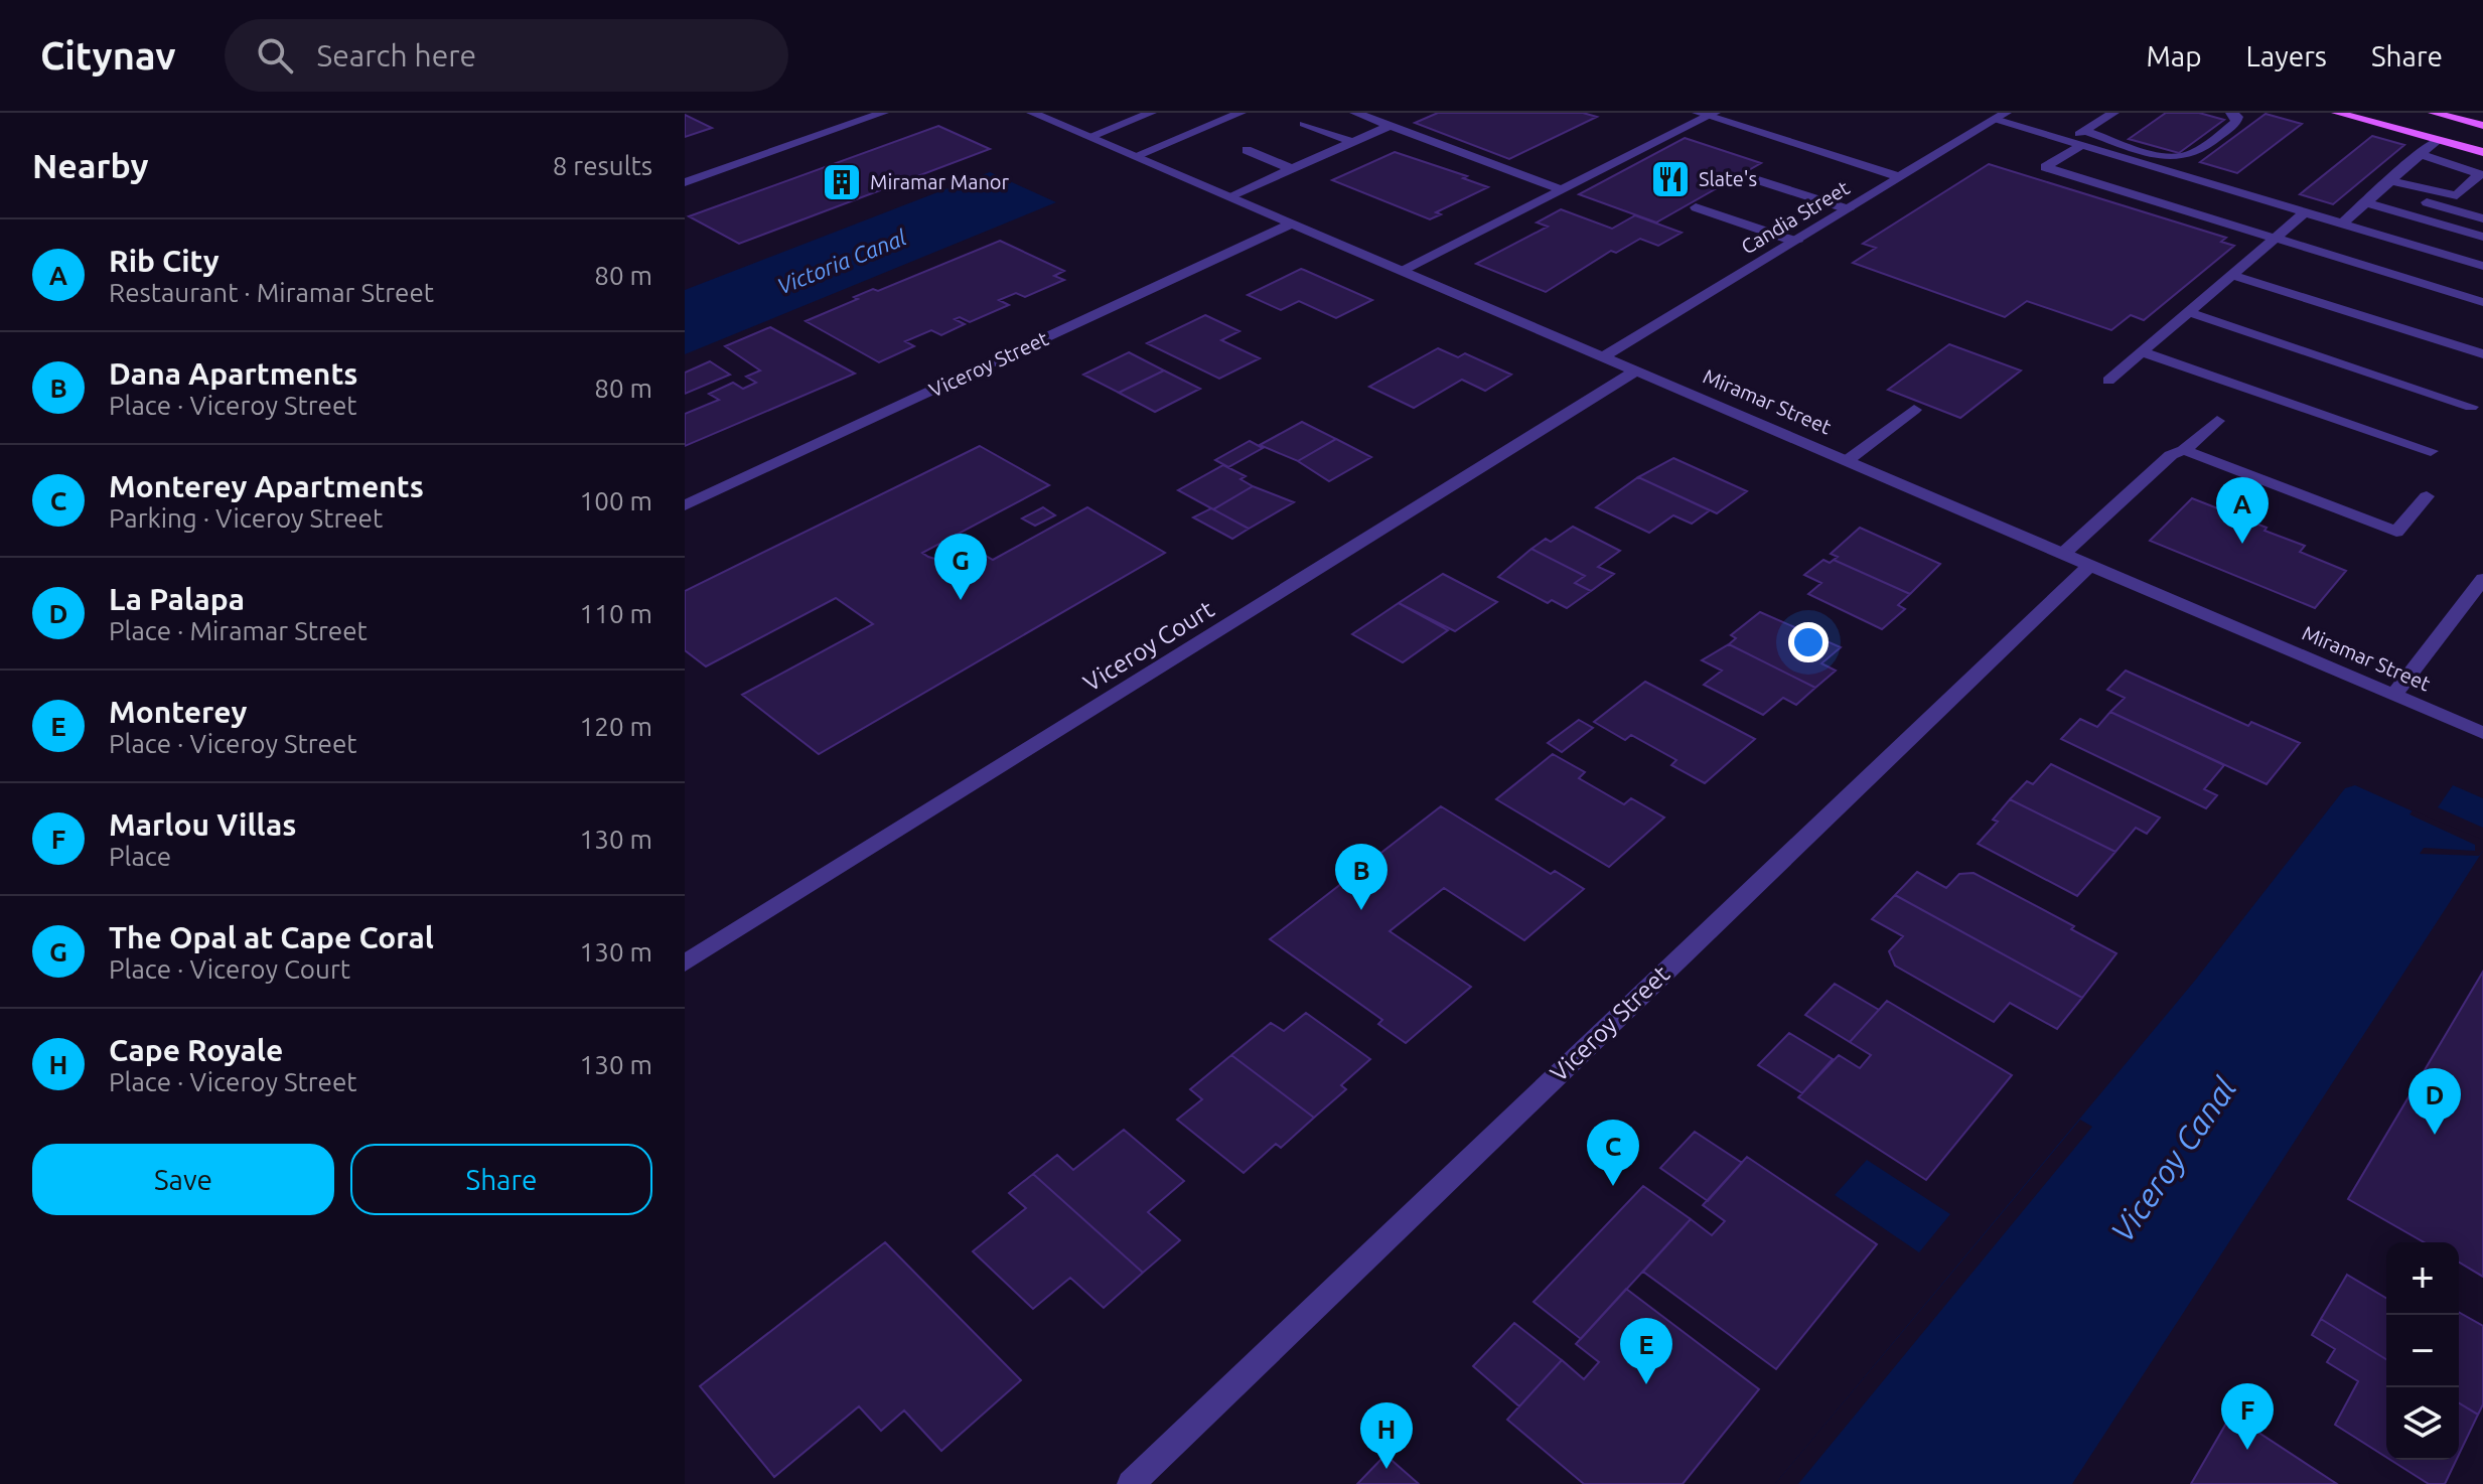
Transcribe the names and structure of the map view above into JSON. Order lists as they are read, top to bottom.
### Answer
{
  "streets": {
    "street": [
      "Candia Street",
      "Viceroy Street",
      "Miramar Street",
      "Viceroy Court"
    ]
  },
  "crossings": [
    ["Candia Street", "Miramar Street"],
    ["Viceroy Street", "Miramar Street"],
    ["Miramar Street", "Viceroy Court"]
  ],
  "water": ["Victoria Canal", "Viceroy Canal"],
  "places": {
    "restaurant": ["Slate's"],
    "building": ["Miramar Manor"]
  },
  "page": {
    "header": "Citynav",
    "search": "Search here",
    "nav": ["Map", "Layers", "Share"],
    "heading": ["Nearby", "8 results"],
    "list": [
      {
        "mark": "A",
        "name": "Rib City",
        "note": "Restaurant · Miramar Street",
        "value": "80 m"
      },
      {
        "mark": "B",
        "name": "Dana Apartments",
        "note": "Place · Viceroy Street",
        "value": "80 m"
      },
      {
        "mark": "C",
        "name": "Monterey Apartments",
        "note": "Parking · Viceroy Street",
        "value": "100 m"
      },
      {
        "mark": "D",
        "name": "La Palapa",
        "note": "Place · Miramar Street",
        "value": "110 m"
      },
      {
        "mark": "E",
        "name": "Monterey",
        "note": "Place · Viceroy Street",
        "value": "120 m"
      },
      {
        "mark": "F",
        "name": "Marlou Villas",
        "note": "Place",
        "value": "130 m"
      },
      {
        "mark": "G",
        "name": "The Opal at Cape Coral",
        "note": "Place · Viceroy Court",
        "value": "130 m"
      },
      {
        "mark": "H",
        "name": "Cape Royale",
        "note": "Place · Viceroy Street",
        "value": "130 m"
      }
    ],
    "pins": [
      "A",
      "G",
      "B",
      "D",
      "C",
      "E",
      "F",
      "H"
    ],
    "buttons": ["Save", "Share"],
    "map_buttons": ["+", "−"]
  }
}
